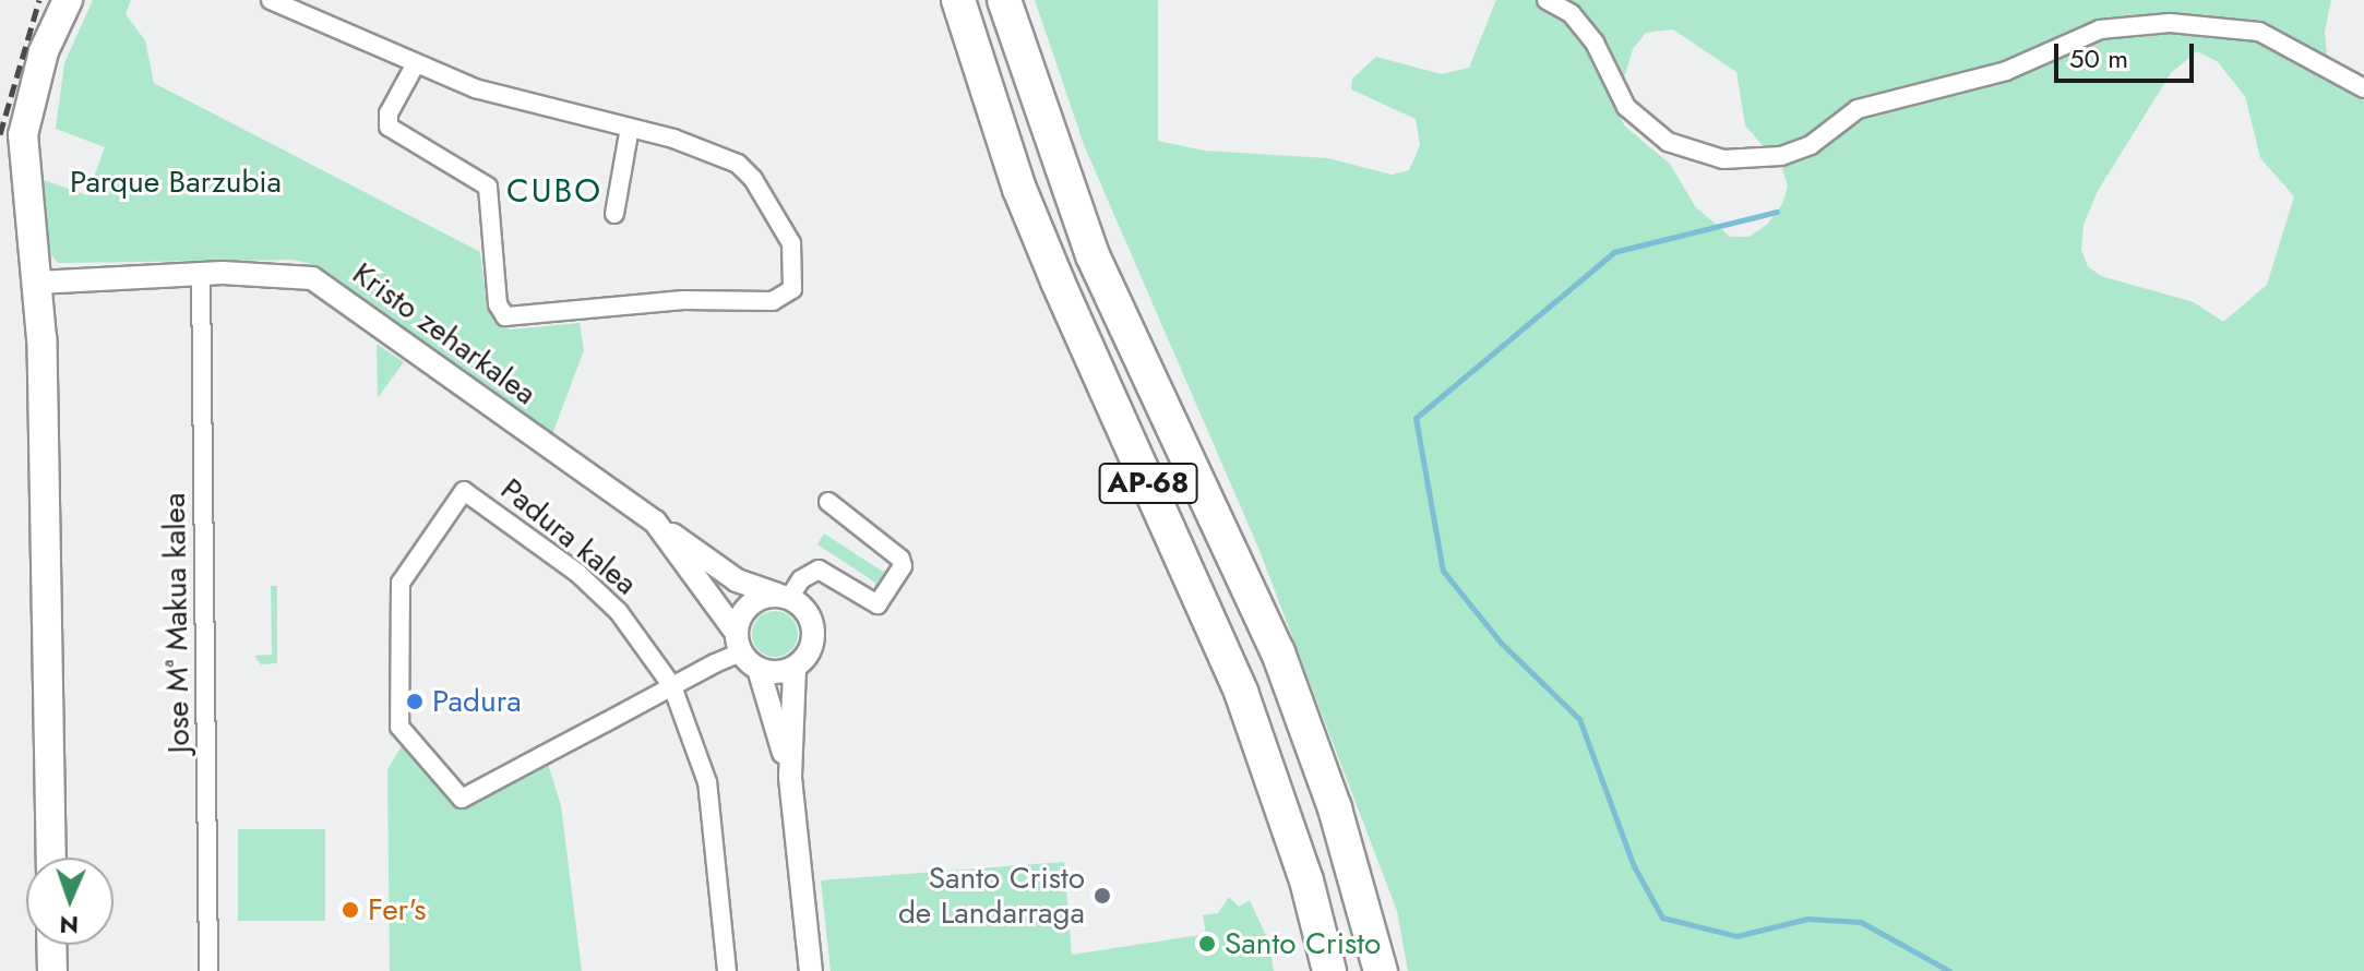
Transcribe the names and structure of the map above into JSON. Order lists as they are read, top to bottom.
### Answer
{
  "streets": {
    "highway": ["AP-68"],
    "street": ["Kristo zeharkalea", "Padura kalea", "Jose Mª Makua kalea"]
  },
  "crossings": [
    ["Kristo zeharkalea", "Padura kalea"],
    ["Kristo zeharkalea", "Jose Mª Makua kalea"]
  ],
  "districts": ["CUBO"],
  "parks": ["Parque Barzubia"],
  "places": [
    "Padura",
    "Santo Cristo de Landarraga",
    "Fer's",
    "Santo Cristo"
  ],
  "scale_bar": "50 m",
  "north": "bottom"
}
